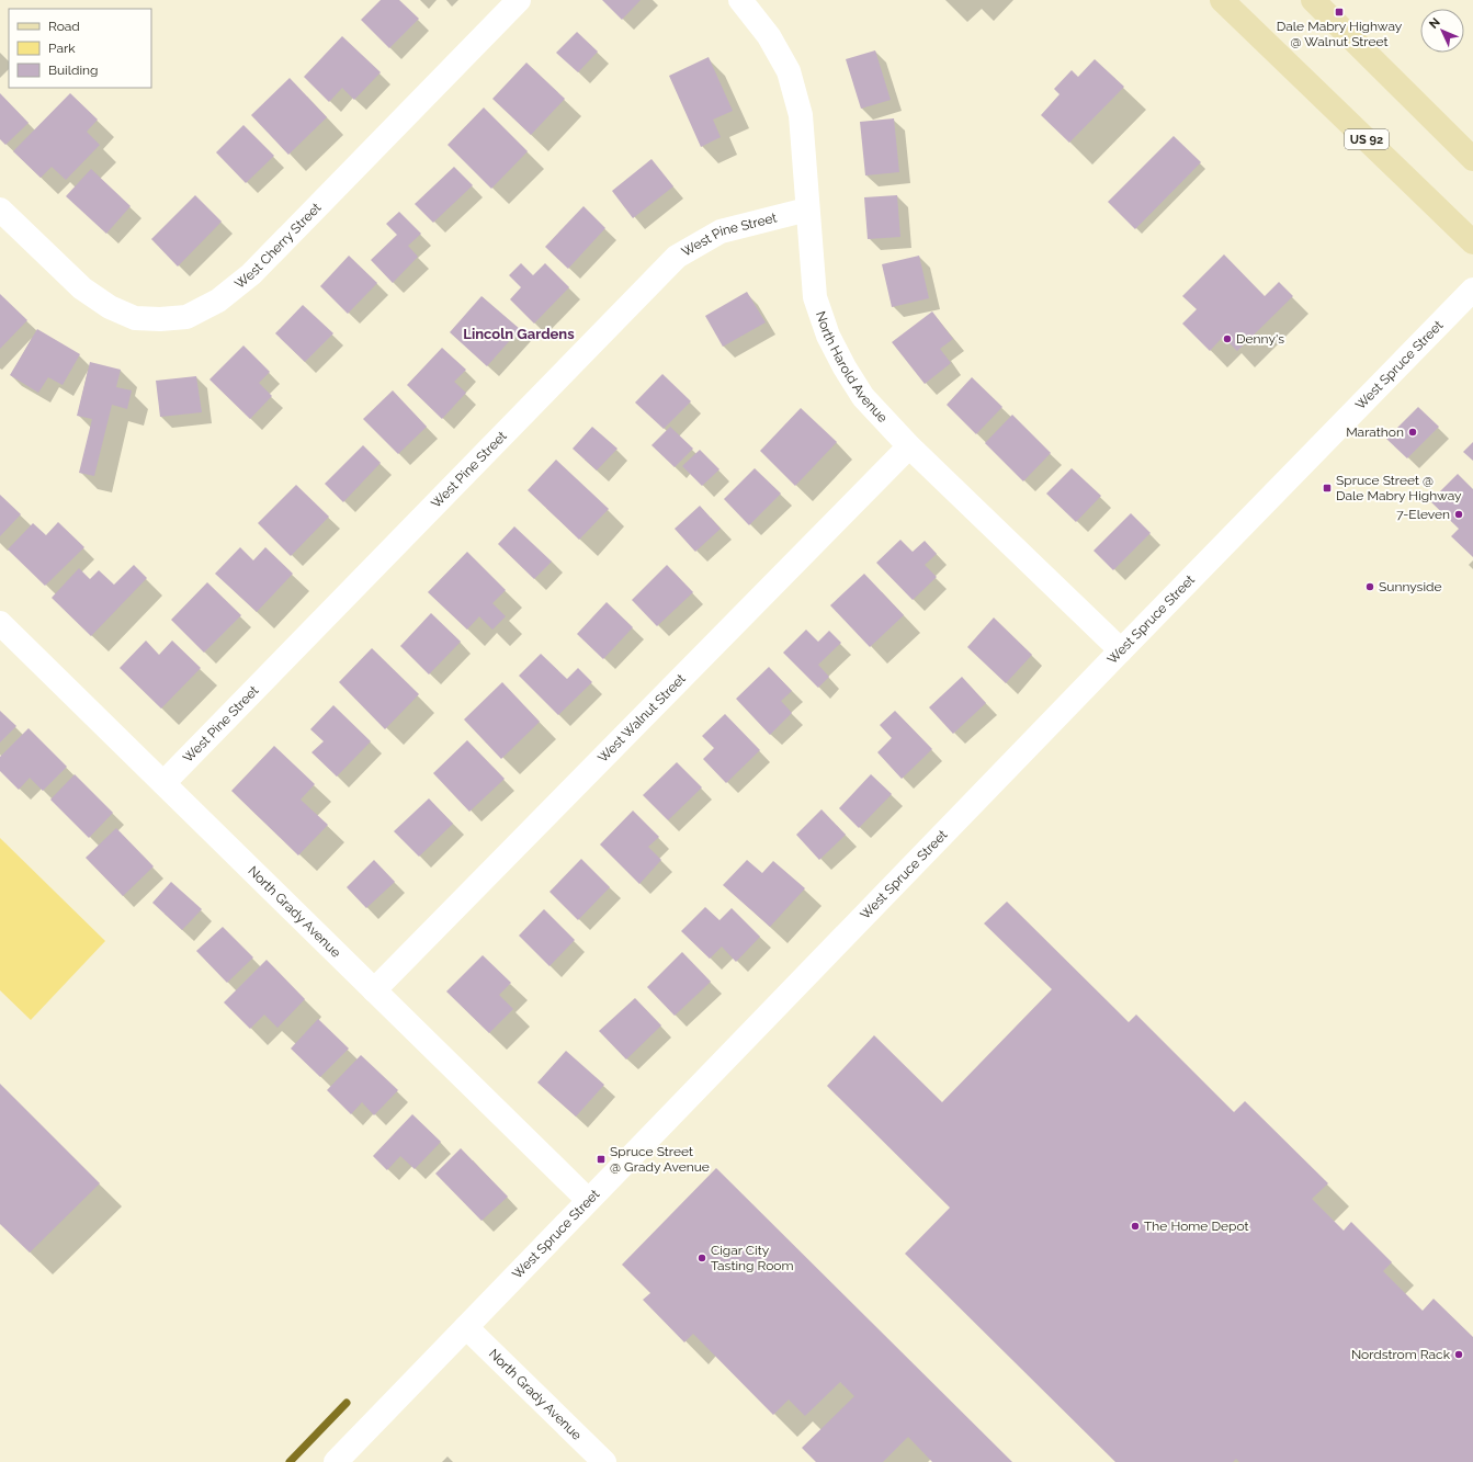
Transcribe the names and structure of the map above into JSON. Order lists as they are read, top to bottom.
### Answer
{
  "streets": {
    "main road": ["US 92"],
    "street": [
      "West Pine Street",
      "West Cherry Street",
      "North Harold Avenue",
      "West Spruce Street",
      "West Walnut Street",
      "North Grady Avenue"
    ]
  },
  "crossings": [
    ["West Pine Street", "North Harold Avenue"],
    ["West Pine Street", "North Grady Avenue"],
    ["North Harold Avenue", "West Spruce Street"],
    ["North Harold Avenue", "West Walnut Street"],
    ["West Spruce Street", "North Grady Avenue"],
    ["West Walnut Street", "North Grady Avenue"]
  ],
  "districts": ["Lincoln Gardens"],
  "places": {
    "transit": ["Dale Mabry Highway @ Walnut Street", "Spruce Street @ Dale Mabry Highway", "Spruce Street @ Grady Avenue"],
    "other": [
      "Denny's",
      "Marathon",
      "7-Eleven",
      "Sunnyside",
      "The Home Depot",
      "Cigar City Tasting Room",
      "Nordstrom Rack"
    ]
  },
  "legend": ["Road", "Park", "Building"],
  "north": "top left"
}
